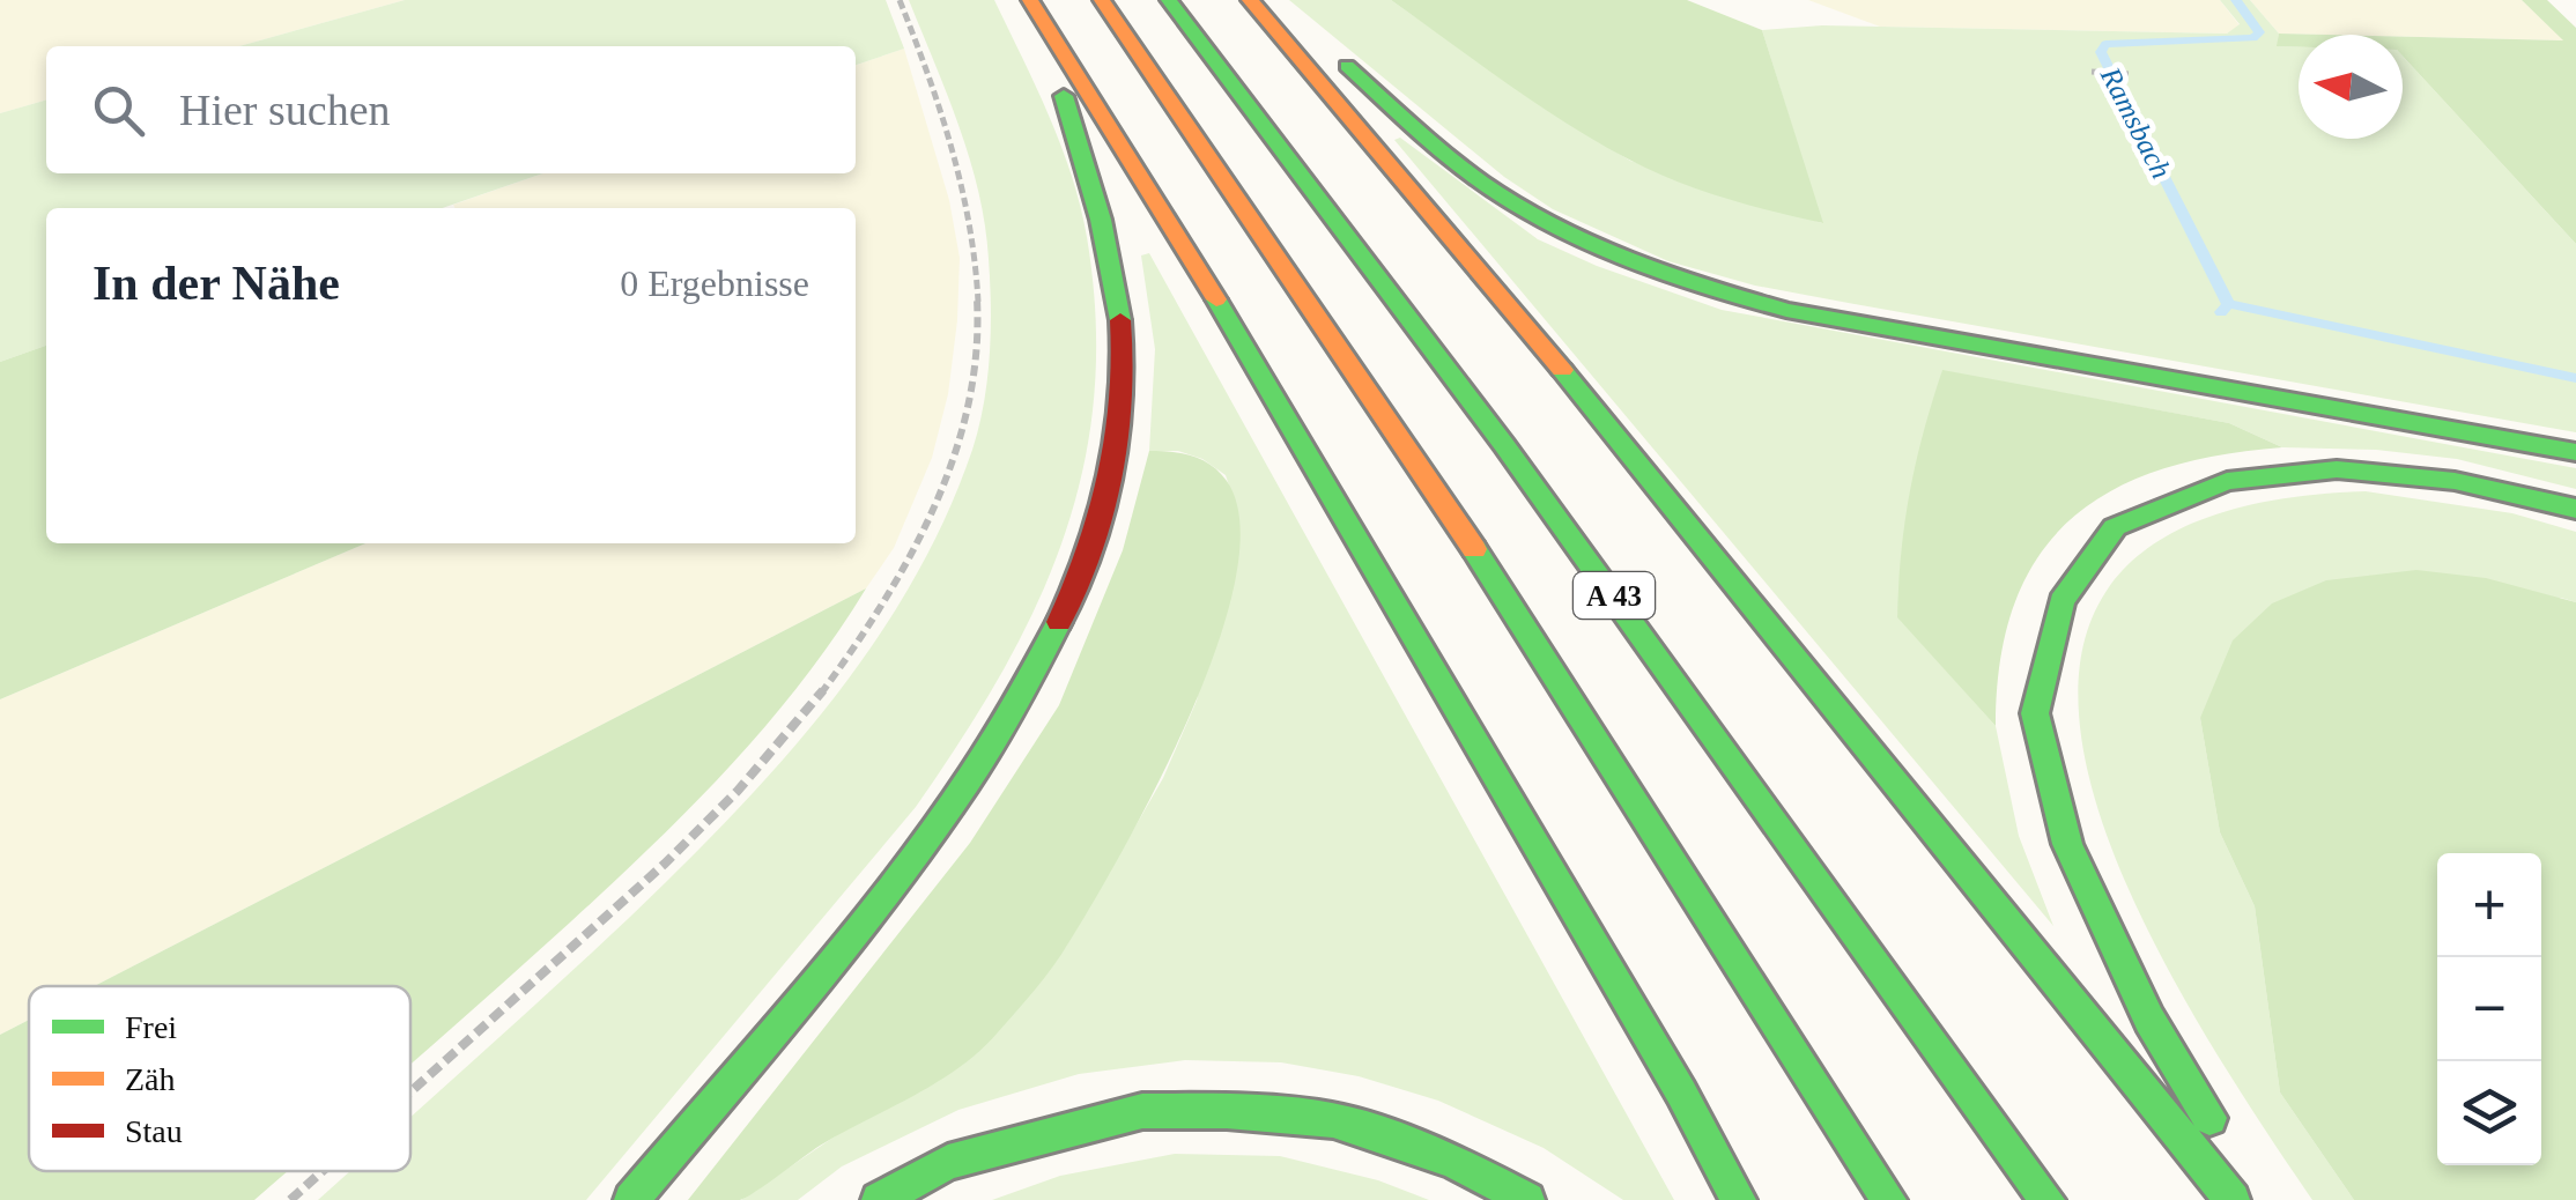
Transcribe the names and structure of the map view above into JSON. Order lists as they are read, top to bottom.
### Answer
{
  "streets": {
    "highway": ["A 43"]
  },
  "water": ["Ramsbach"],
  "legend": ["Frei", "Zäh", "Stau"],
  "north": "left",
  "page": {
    "search": "Hier suchen",
    "heading": ["In der Nähe", "0 Ergebnisse"],
    "map_buttons": ["+", "−"]
  }
}
